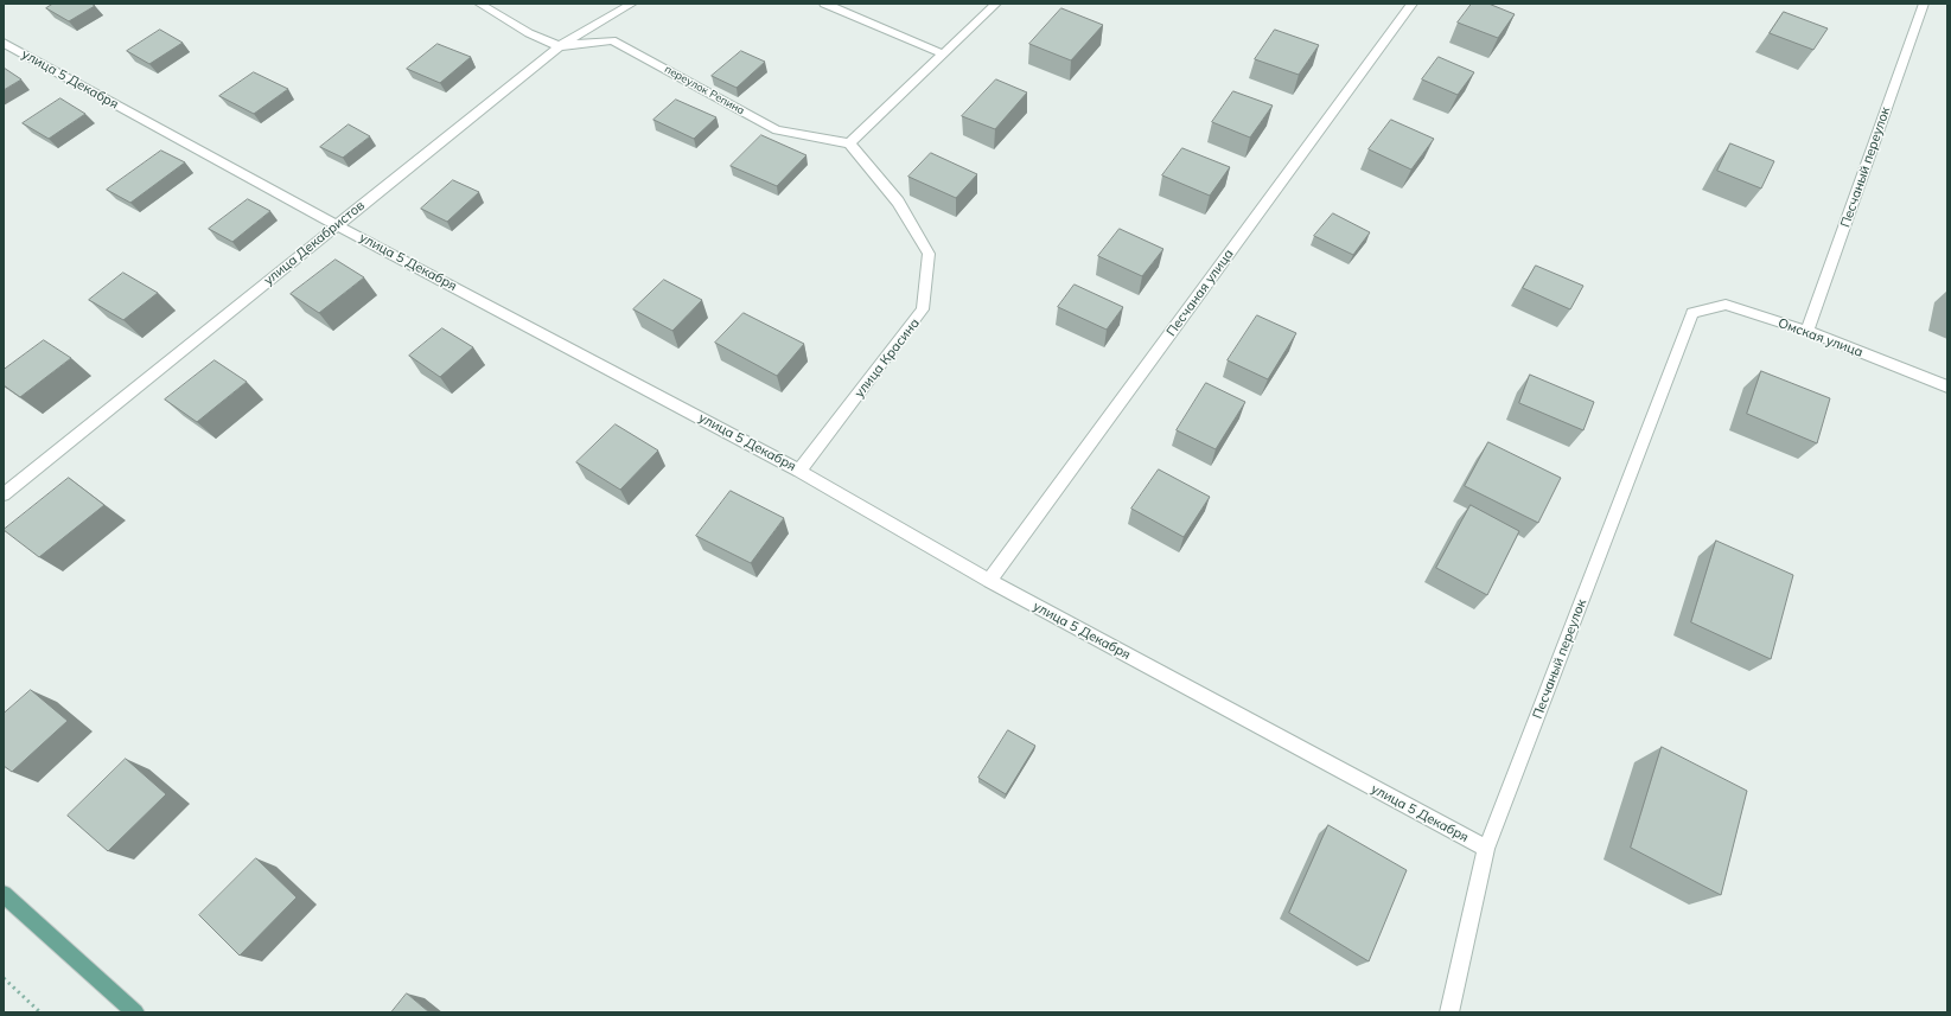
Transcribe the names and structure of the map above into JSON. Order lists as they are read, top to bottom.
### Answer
{
  "streets": {
    "street": [
      "улица 5 Декабря",
      "переулок Репина",
      "Песчаный переулок",
      "улица Декабристов",
      "Песчаная улица",
      "Омская улица",
      "улица Красина"
    ]
  },
  "crossings": [
    ["улица 5 Декабря", "Песчаный переулок"],
    ["улица 5 Декабря", "улица Декабристов"],
    ["улица 5 Декабря", "Песчаная улица"],
    ["улица 5 Декабря", "улица Красина"],
    ["переулок Репина", "улица Декабристов"],
    ["переулок Репина", "улица Красина"],
    ["Песчаный переулок", "Омская улица"]
  ]
}
